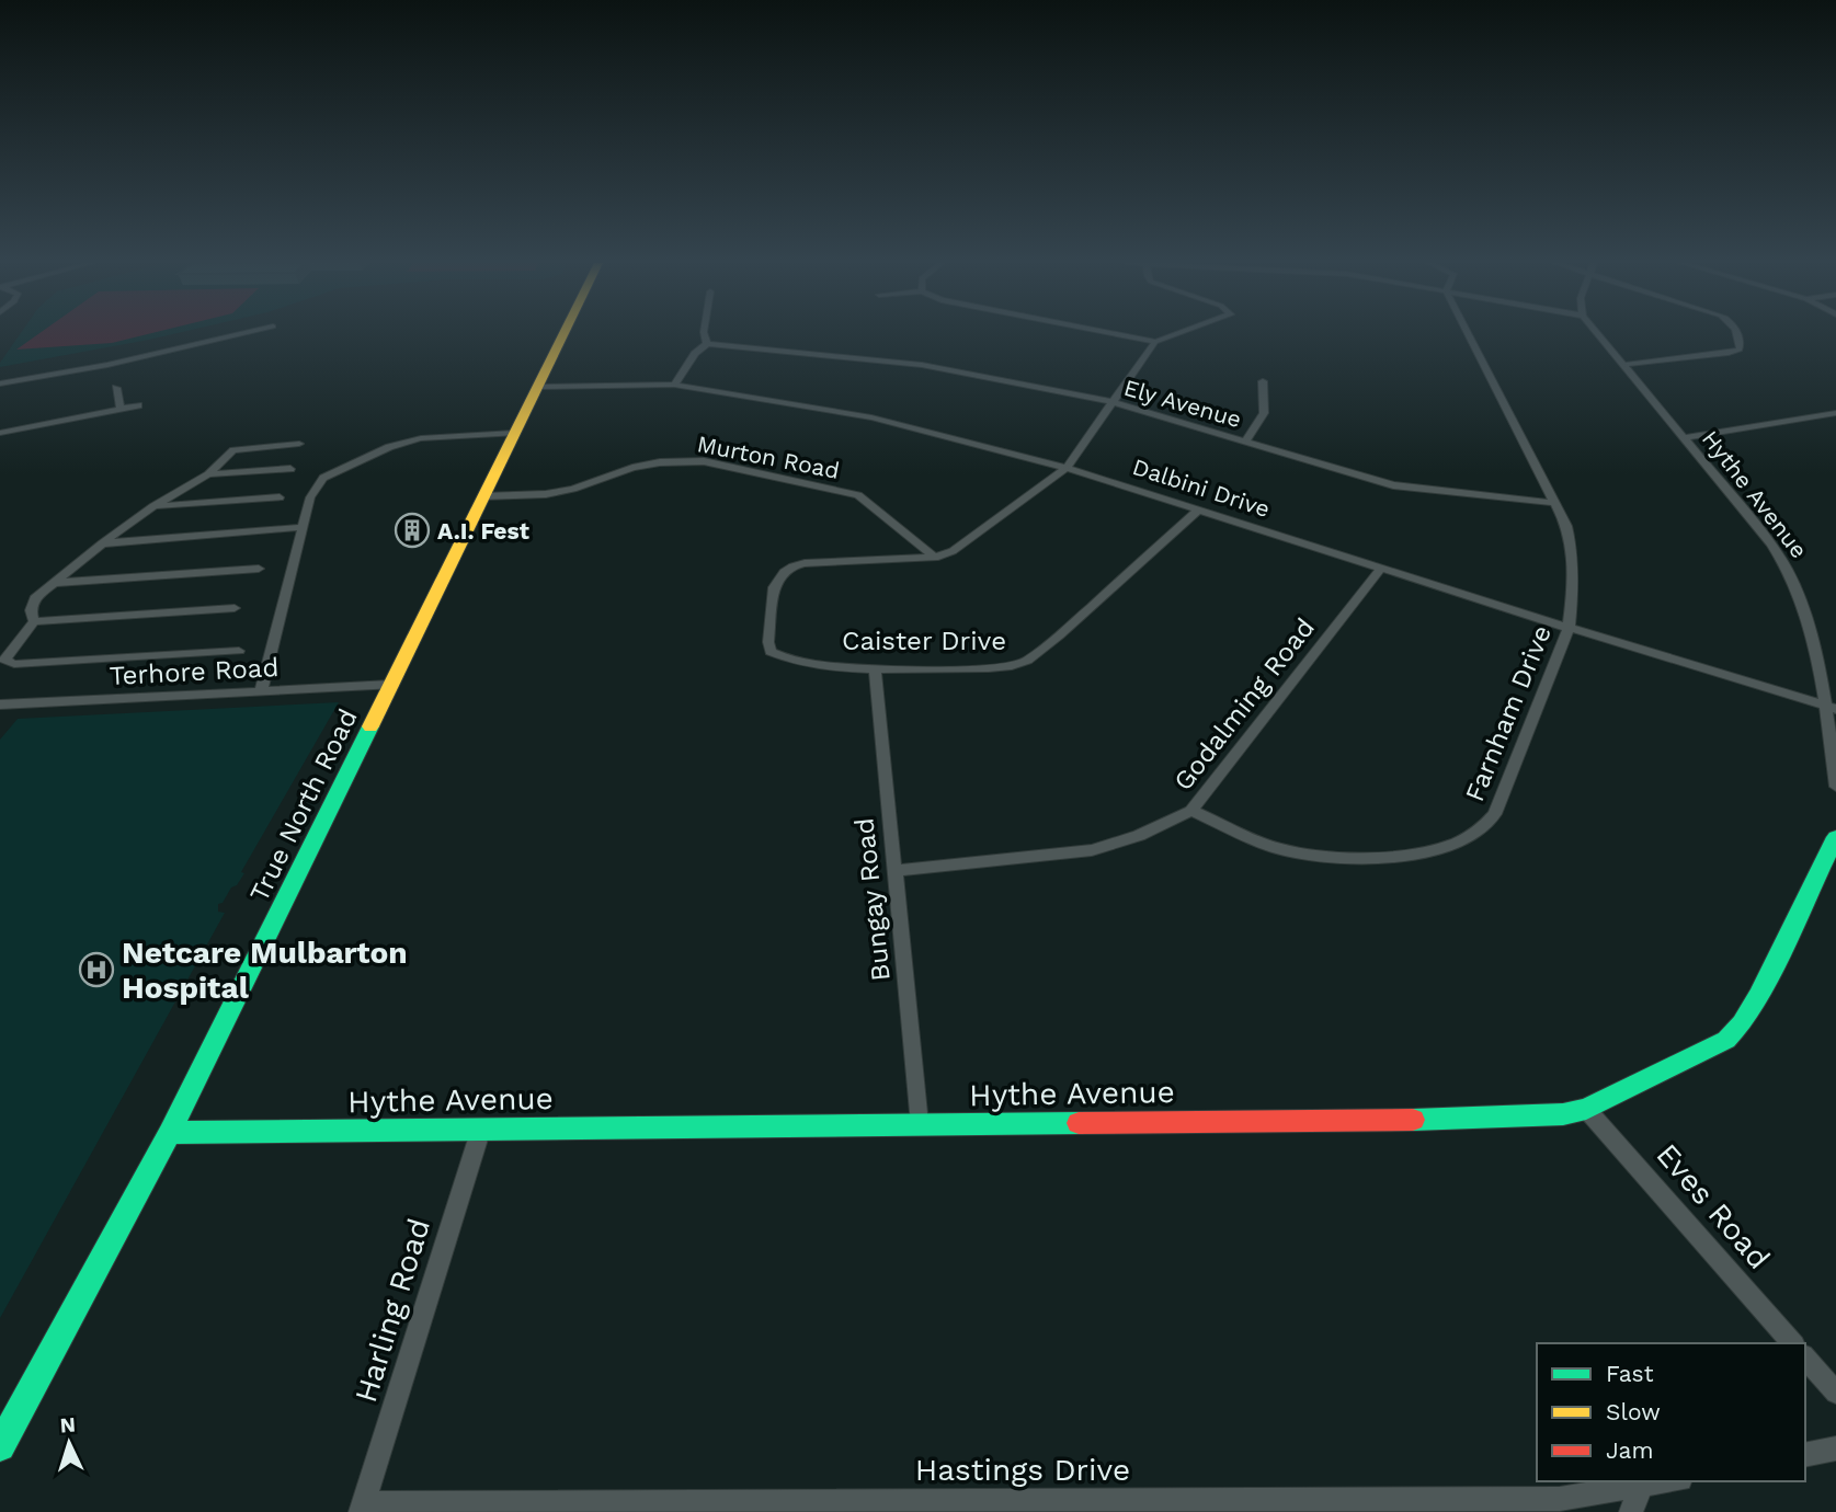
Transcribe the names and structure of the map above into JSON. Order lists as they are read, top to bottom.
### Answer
{
  "streets": {
    "main road": ["Hythe Avenue", "True North Road"],
    "street": [
      "Ely Avenue",
      "Murton Road",
      "Dalbini Drive",
      "Caister Drive",
      "Terhore Road",
      "Godalming Road",
      "Farnham Drive",
      "Bungay Road",
      "Eves Road",
      "Harling Road",
      "Hastings Drive"
    ]
  },
  "crossings": [
    ["Ely Avenue", "Farnham Drive"],
    ["Murton Road", "Caister Drive"],
    ["Murton Road", "True North Road"],
    ["Dalbini Drive", "Hythe Avenue"],
    ["Dalbini Drive", "Caister Drive"],
    ["Dalbini Drive", "Godalming Road"],
    ["Dalbini Drive", "Farnham Drive"],
    ["Dalbini Drive", "True North Road"],
    ["Hythe Avenue", "True North Road"],
    ["Hythe Avenue", "Bungay Road"],
    ["Hythe Avenue", "Eves Road"],
    ["Hythe Avenue", "Harling Road"],
    ["Caister Drive", "Bungay Road"],
    ["Terhore Road", "True North Road"],
    ["Godalming Road", "Farnham Drive"],
    ["Godalming Road", "Bungay Road"],
    ["Harling Road", "Hastings Drive"]
  ],
  "places": {
    "building": ["A.I. Fest"],
    "hospital": ["Netcare Mulbarton Hospital"]
  },
  "legend": ["Fast", "Slow", "Jam"],
  "north": "top"
}
